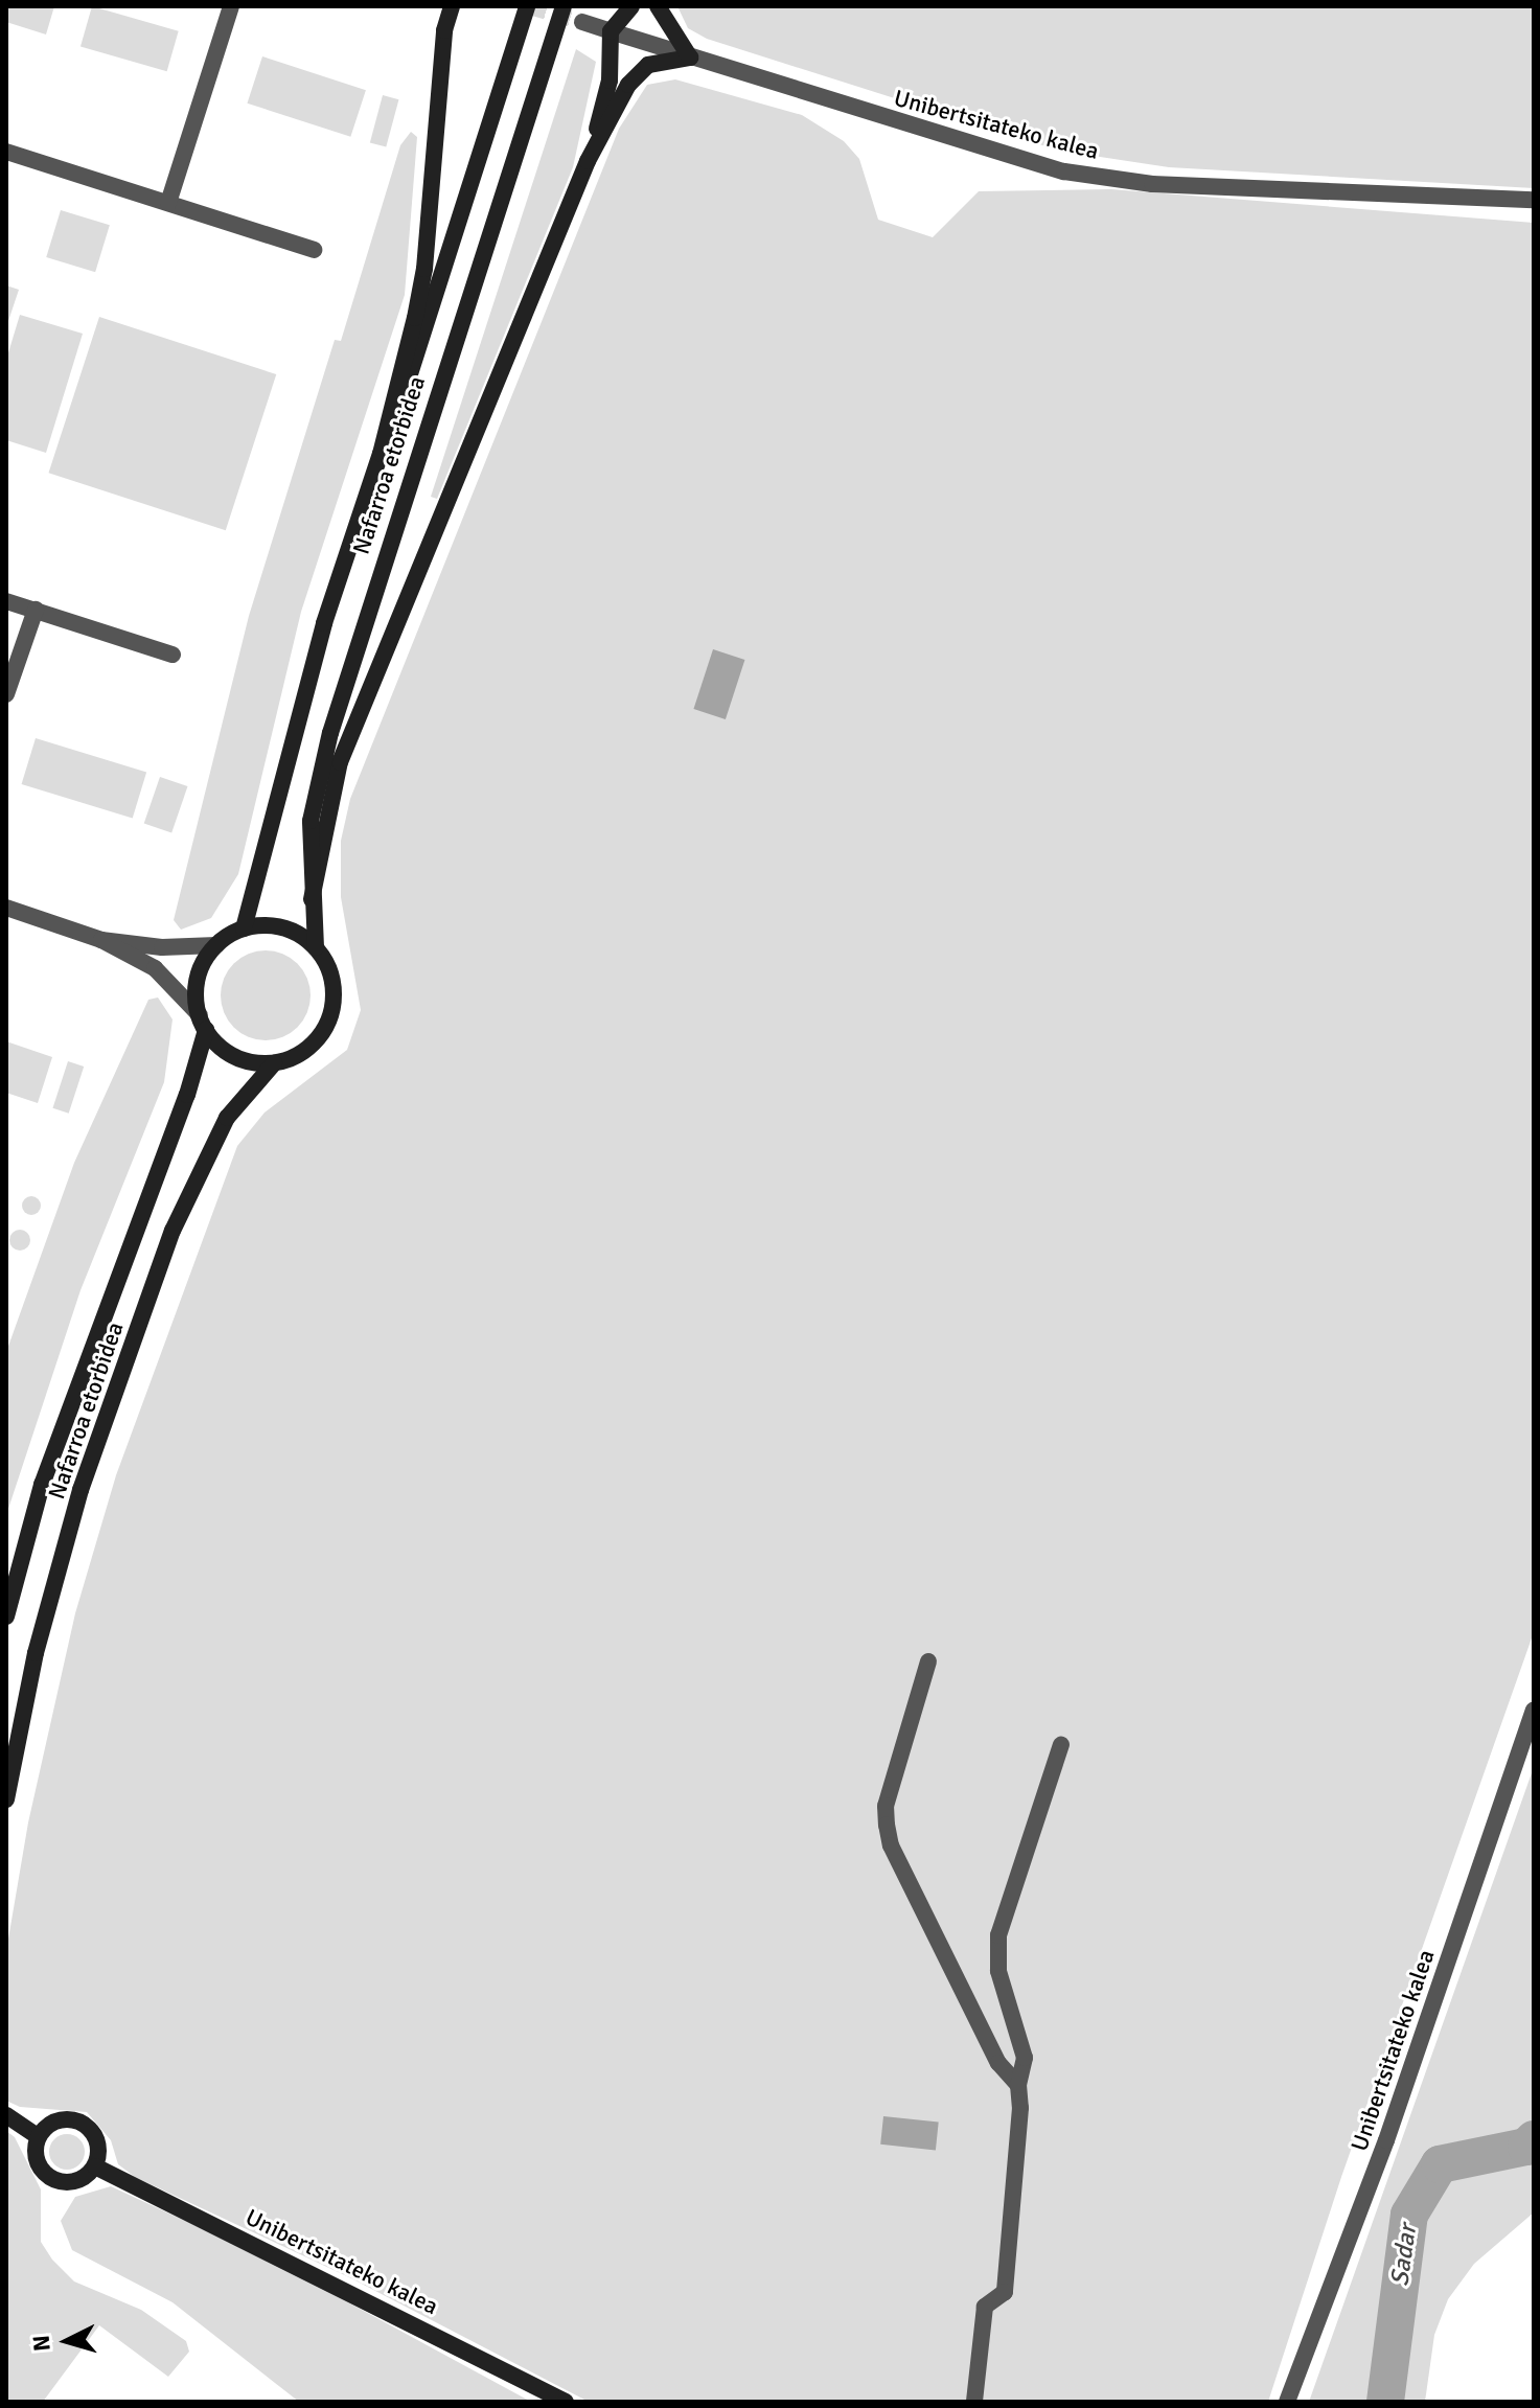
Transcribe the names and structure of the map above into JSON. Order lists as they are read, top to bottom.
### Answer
{
  "streets": {
    "main road": ["Unibertsitateko kalea", "Nafarroa etorbidea"]
  },
  "water": ["Sadar"],
  "north": "left"
}
